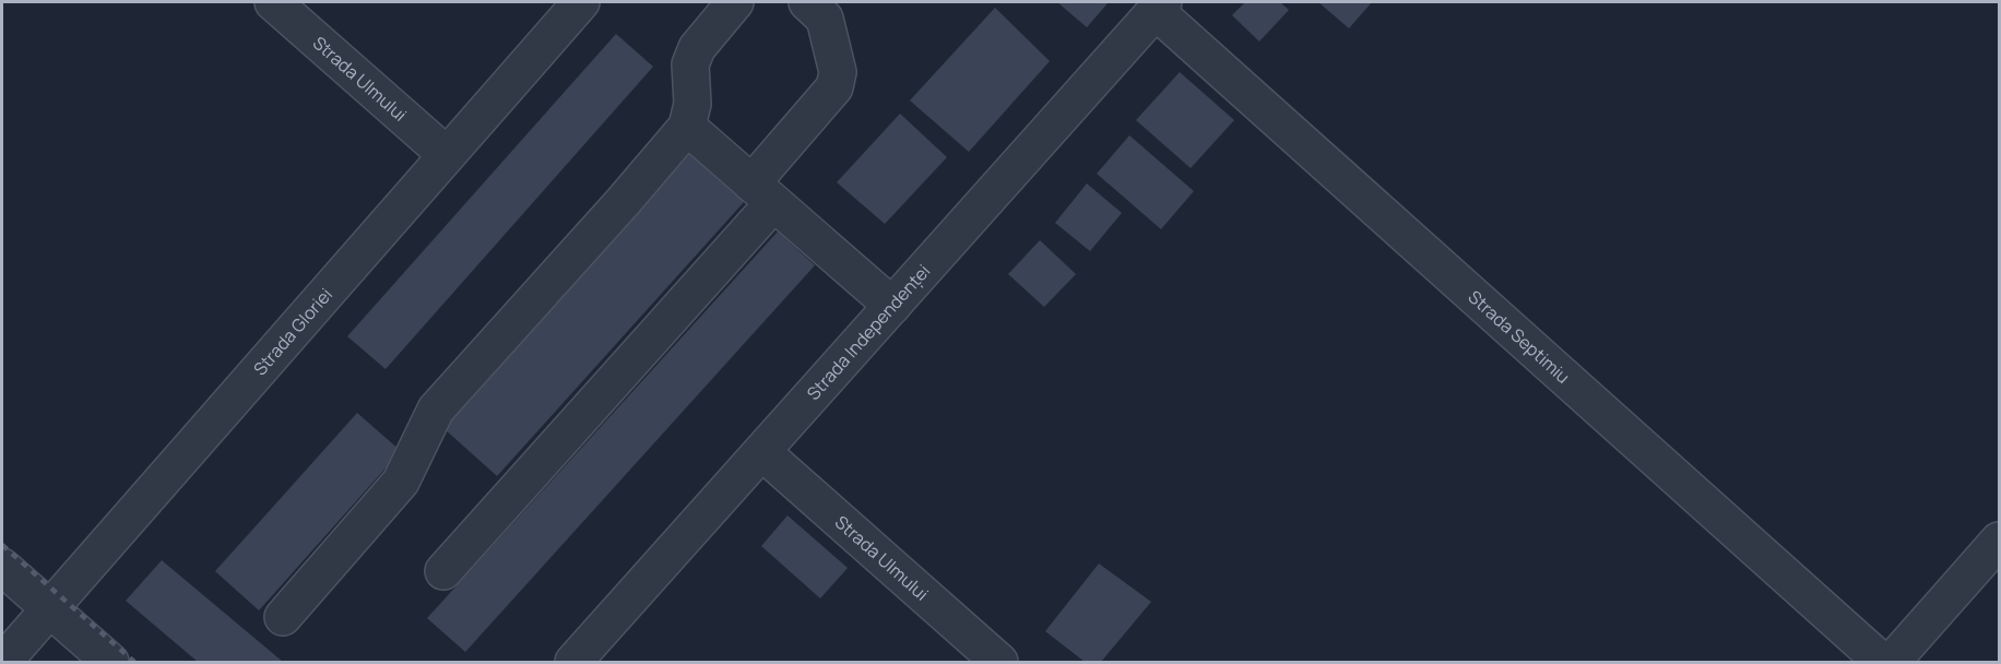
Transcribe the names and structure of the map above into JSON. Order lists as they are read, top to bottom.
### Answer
{
  "streets": {
    "street": [
      "Strada Ulmului",
      "Strada Gloriei",
      "Strada Independenței",
      "Strada Septimiu"
    ]
  },
  "crossings": [
    ["Strada Ulmului", "Strada Gloriei"],
    ["Strada Ulmului", "Strada Independenței"],
    ["Strada Independenței", "Strada Septimiu"]
  ]
}
